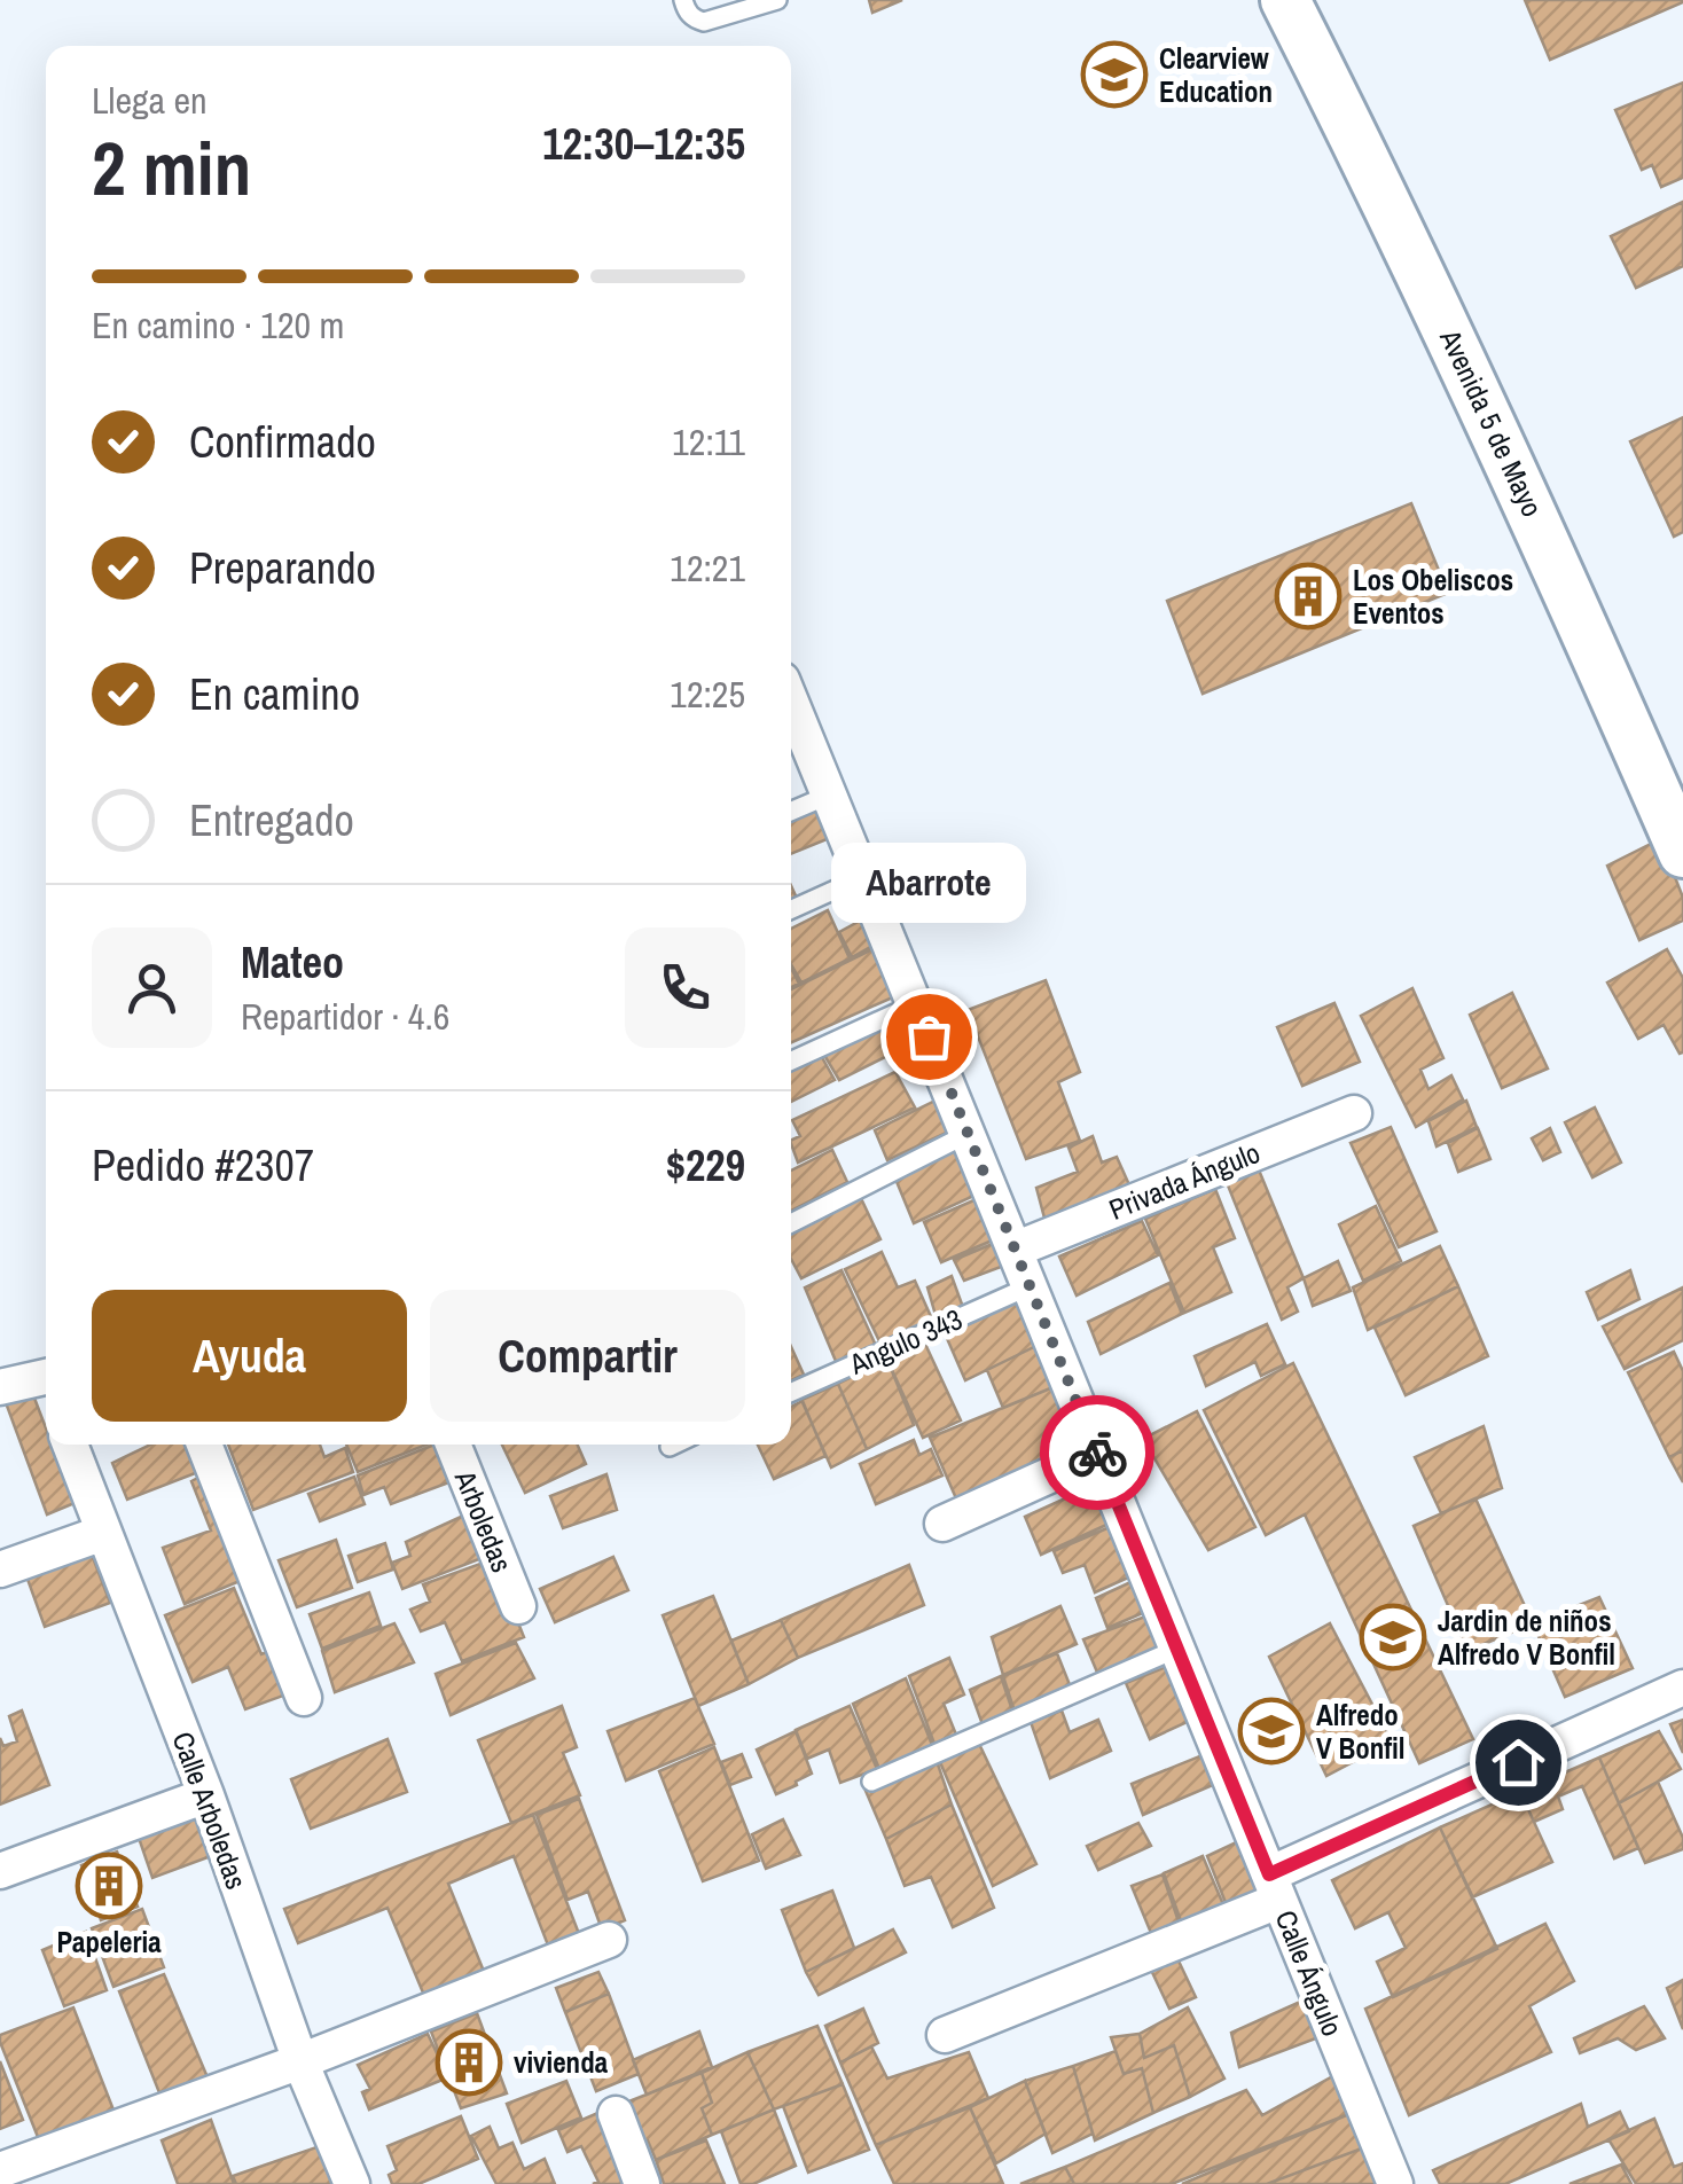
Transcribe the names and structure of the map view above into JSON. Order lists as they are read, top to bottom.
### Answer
{
  "streets": {
    "main road": ["Avenida 5 de Mayo"],
    "street": [
      "Privada Ángulo",
      "Arboledas",
      "Calle Arboledas",
      "Calle Ángulo"
    ],
    "lane": ["Angulo 343"]
  },
  "crossings": [
    ["Privada Ángulo", "Calle Ángulo"],
    ["Angulo 343", "Calle Ángulo"]
  ],
  "places": {
    "school or university": ["Clearview Education", "Jardin de niños Alfredo V Bonfil", "Alfredo V Bonfil"],
    "building": ["Los Obeliscos Eventos", "Papeleria", "vivienda"],
    "other": ["Abarrote"]
  },
  "page": {
    "heading": ["2 min", "Llega en", "12:30–12:35"],
    "panel": [
      "Mateo",
      "Repartidor · 4.6",
      "Pedido #2307",
      "$229"
    ],
    "bar": "En camino · 120 m",
    "list": [
      ["Confirmado", "12:11"],
      ["Preparando", "12:21"],
      ["En camino", "12:25"],
      "Entregado"
    ],
    "bubble": "Abarrote",
    "buttons": ["Ayuda", "Compartir"]
  }
}
